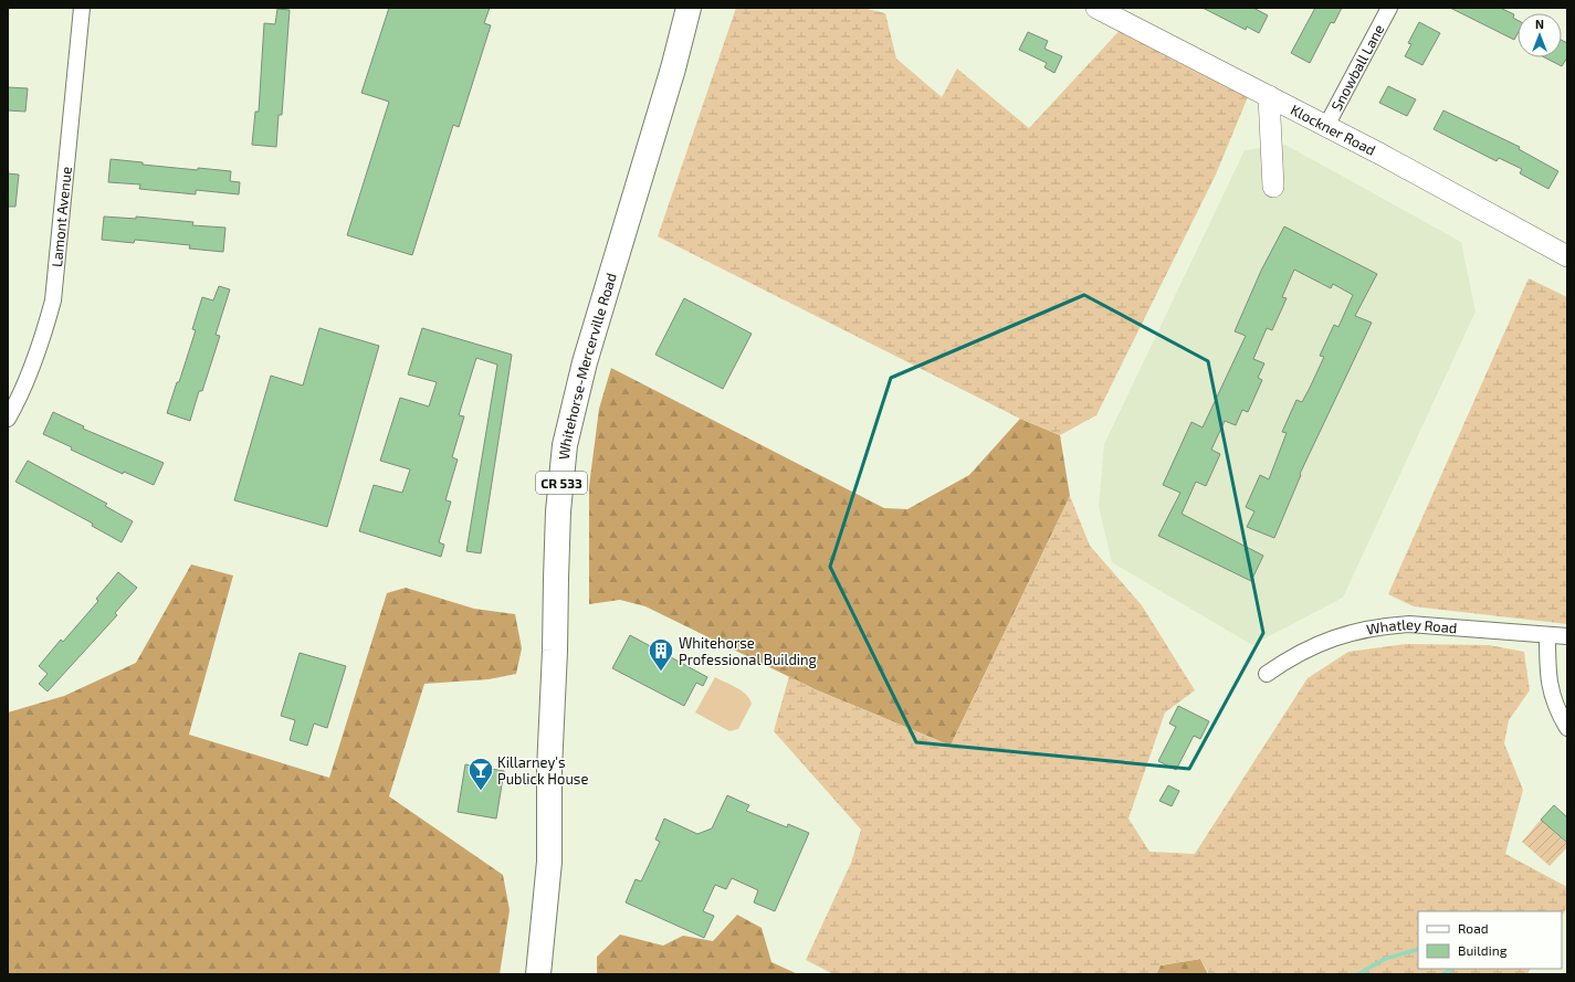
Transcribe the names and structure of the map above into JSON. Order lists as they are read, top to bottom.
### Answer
{
  "streets": {
    "main road": ["Klockner Road", "Whitehorse-Mercerville Road", "CR 533"],
    "street": ["Snowball Lane", "Lamont Avenue", "Whatley Road"]
  },
  "crossings": [
    ["Snowball Lane", "Klockner Road"]
  ],
  "places": {
    "building": ["Whitehorse Professional Building"],
    "bar": ["Killarney's Publick House"]
  },
  "legend": ["Road", "Building"],
  "north": "top"
}
